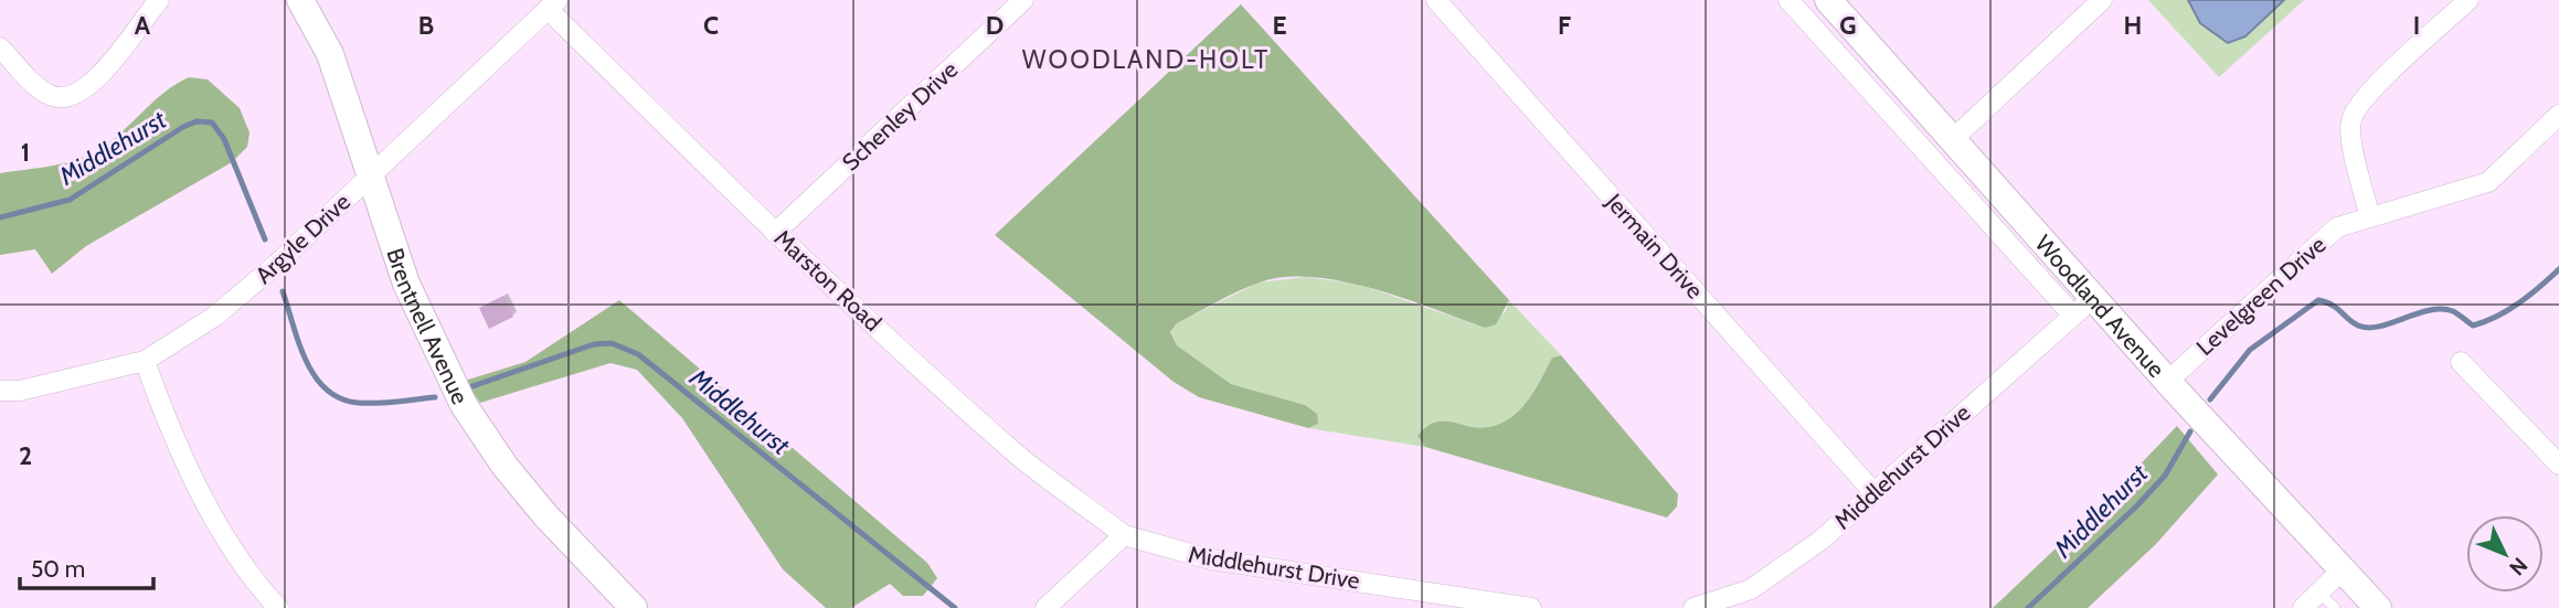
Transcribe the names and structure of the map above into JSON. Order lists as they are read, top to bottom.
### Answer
{
  "streets": {
    "street": [
      "Schenley Drive",
      "Argyle Drive",
      "Jermain Drive",
      "Marston Road",
      "Levelgreen Drive",
      "Woodland Avenue",
      "Brentnell Avenue",
      "Middlehurst Drive"
    ]
  },
  "crossings": [
    ["Schenley Drive", "Marston Road"],
    ["Argyle Drive", "Marston Road"],
    ["Argyle Drive", "Brentnell Avenue"],
    ["Jermain Drive", "Middlehurst Drive"],
    ["Marston Road", "Middlehurst Drive"],
    ["Levelgreen Drive", "Woodland Avenue"],
    ["Woodland Avenue", "Middlehurst Drive"]
  ],
  "districts": ["WOODLAND-HOLT"],
  "water": ["Middlehurst"],
  "scale_bar": "50 m",
  "north": "bottom right",
  "grid": {
    "columns": [
      "A",
      "B",
      "C",
      "D",
      "E",
      "F",
      "G",
      "H",
      "I"
    ],
    "rows": ["1", "2"]
  }
}
